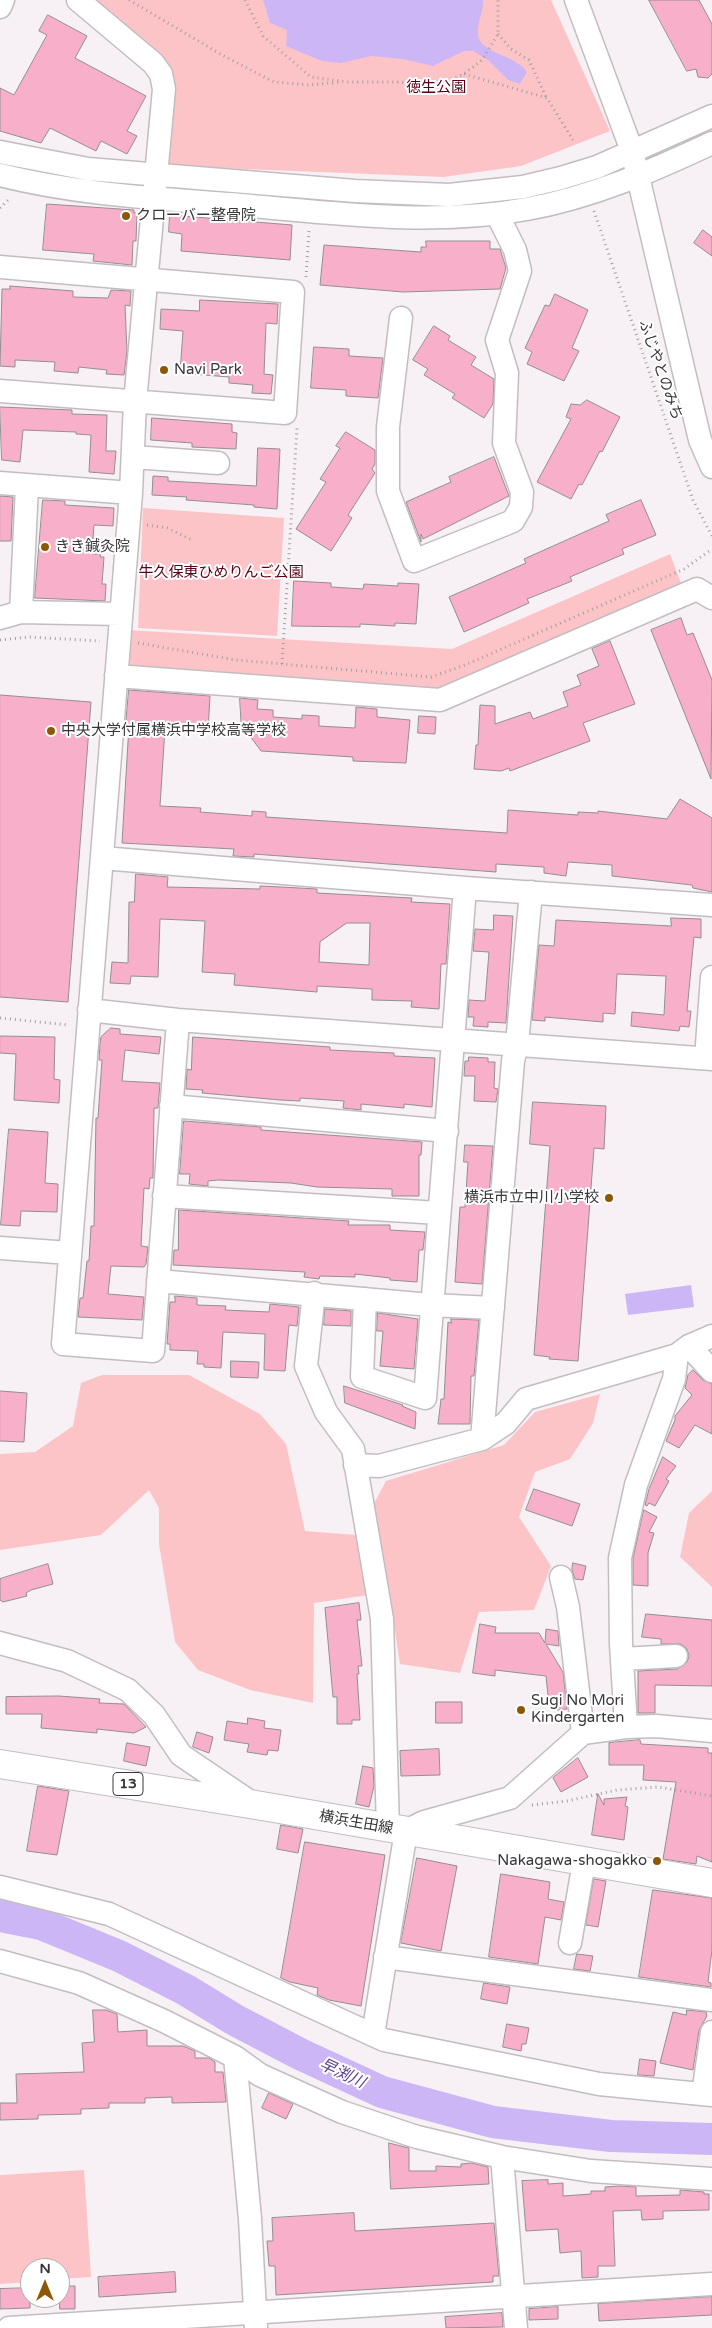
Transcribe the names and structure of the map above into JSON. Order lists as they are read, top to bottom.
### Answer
{
  "streets": {
    "main road": ["13", "横浜生田線"],
    "path": ["ふじやとのみち"]
  },
  "water": ["早渕川"],
  "parks": ["徳生公園", "牛久保東ひめりんご公園"],
  "places": [
    "クローバー整骨院",
    "Navi Park",
    "きき鍼灸院",
    "中央大学付属横浜中学校高等学校",
    "横浜市立中川小学校",
    "Sugi No Mori Kindergarten",
    "Nakagawa-shogakko"
  ],
  "north": "top"
}
